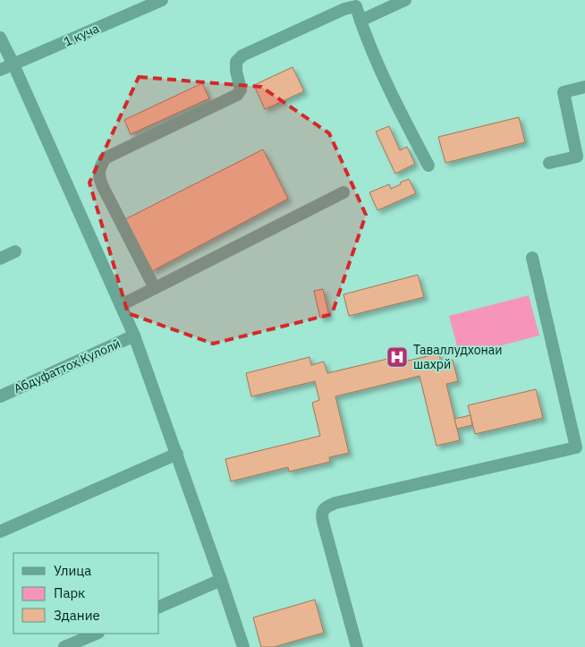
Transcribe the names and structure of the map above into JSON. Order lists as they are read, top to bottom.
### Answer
{
  "streets": {
    "street": ["1 куча", "Абдуфаттоҳ Кулолӣ"]
  },
  "places": {
    "hospital": ["Таваллудхонаи шахрй"]
  },
  "legend": ["Улица", "Парк", "Здание"]
}
